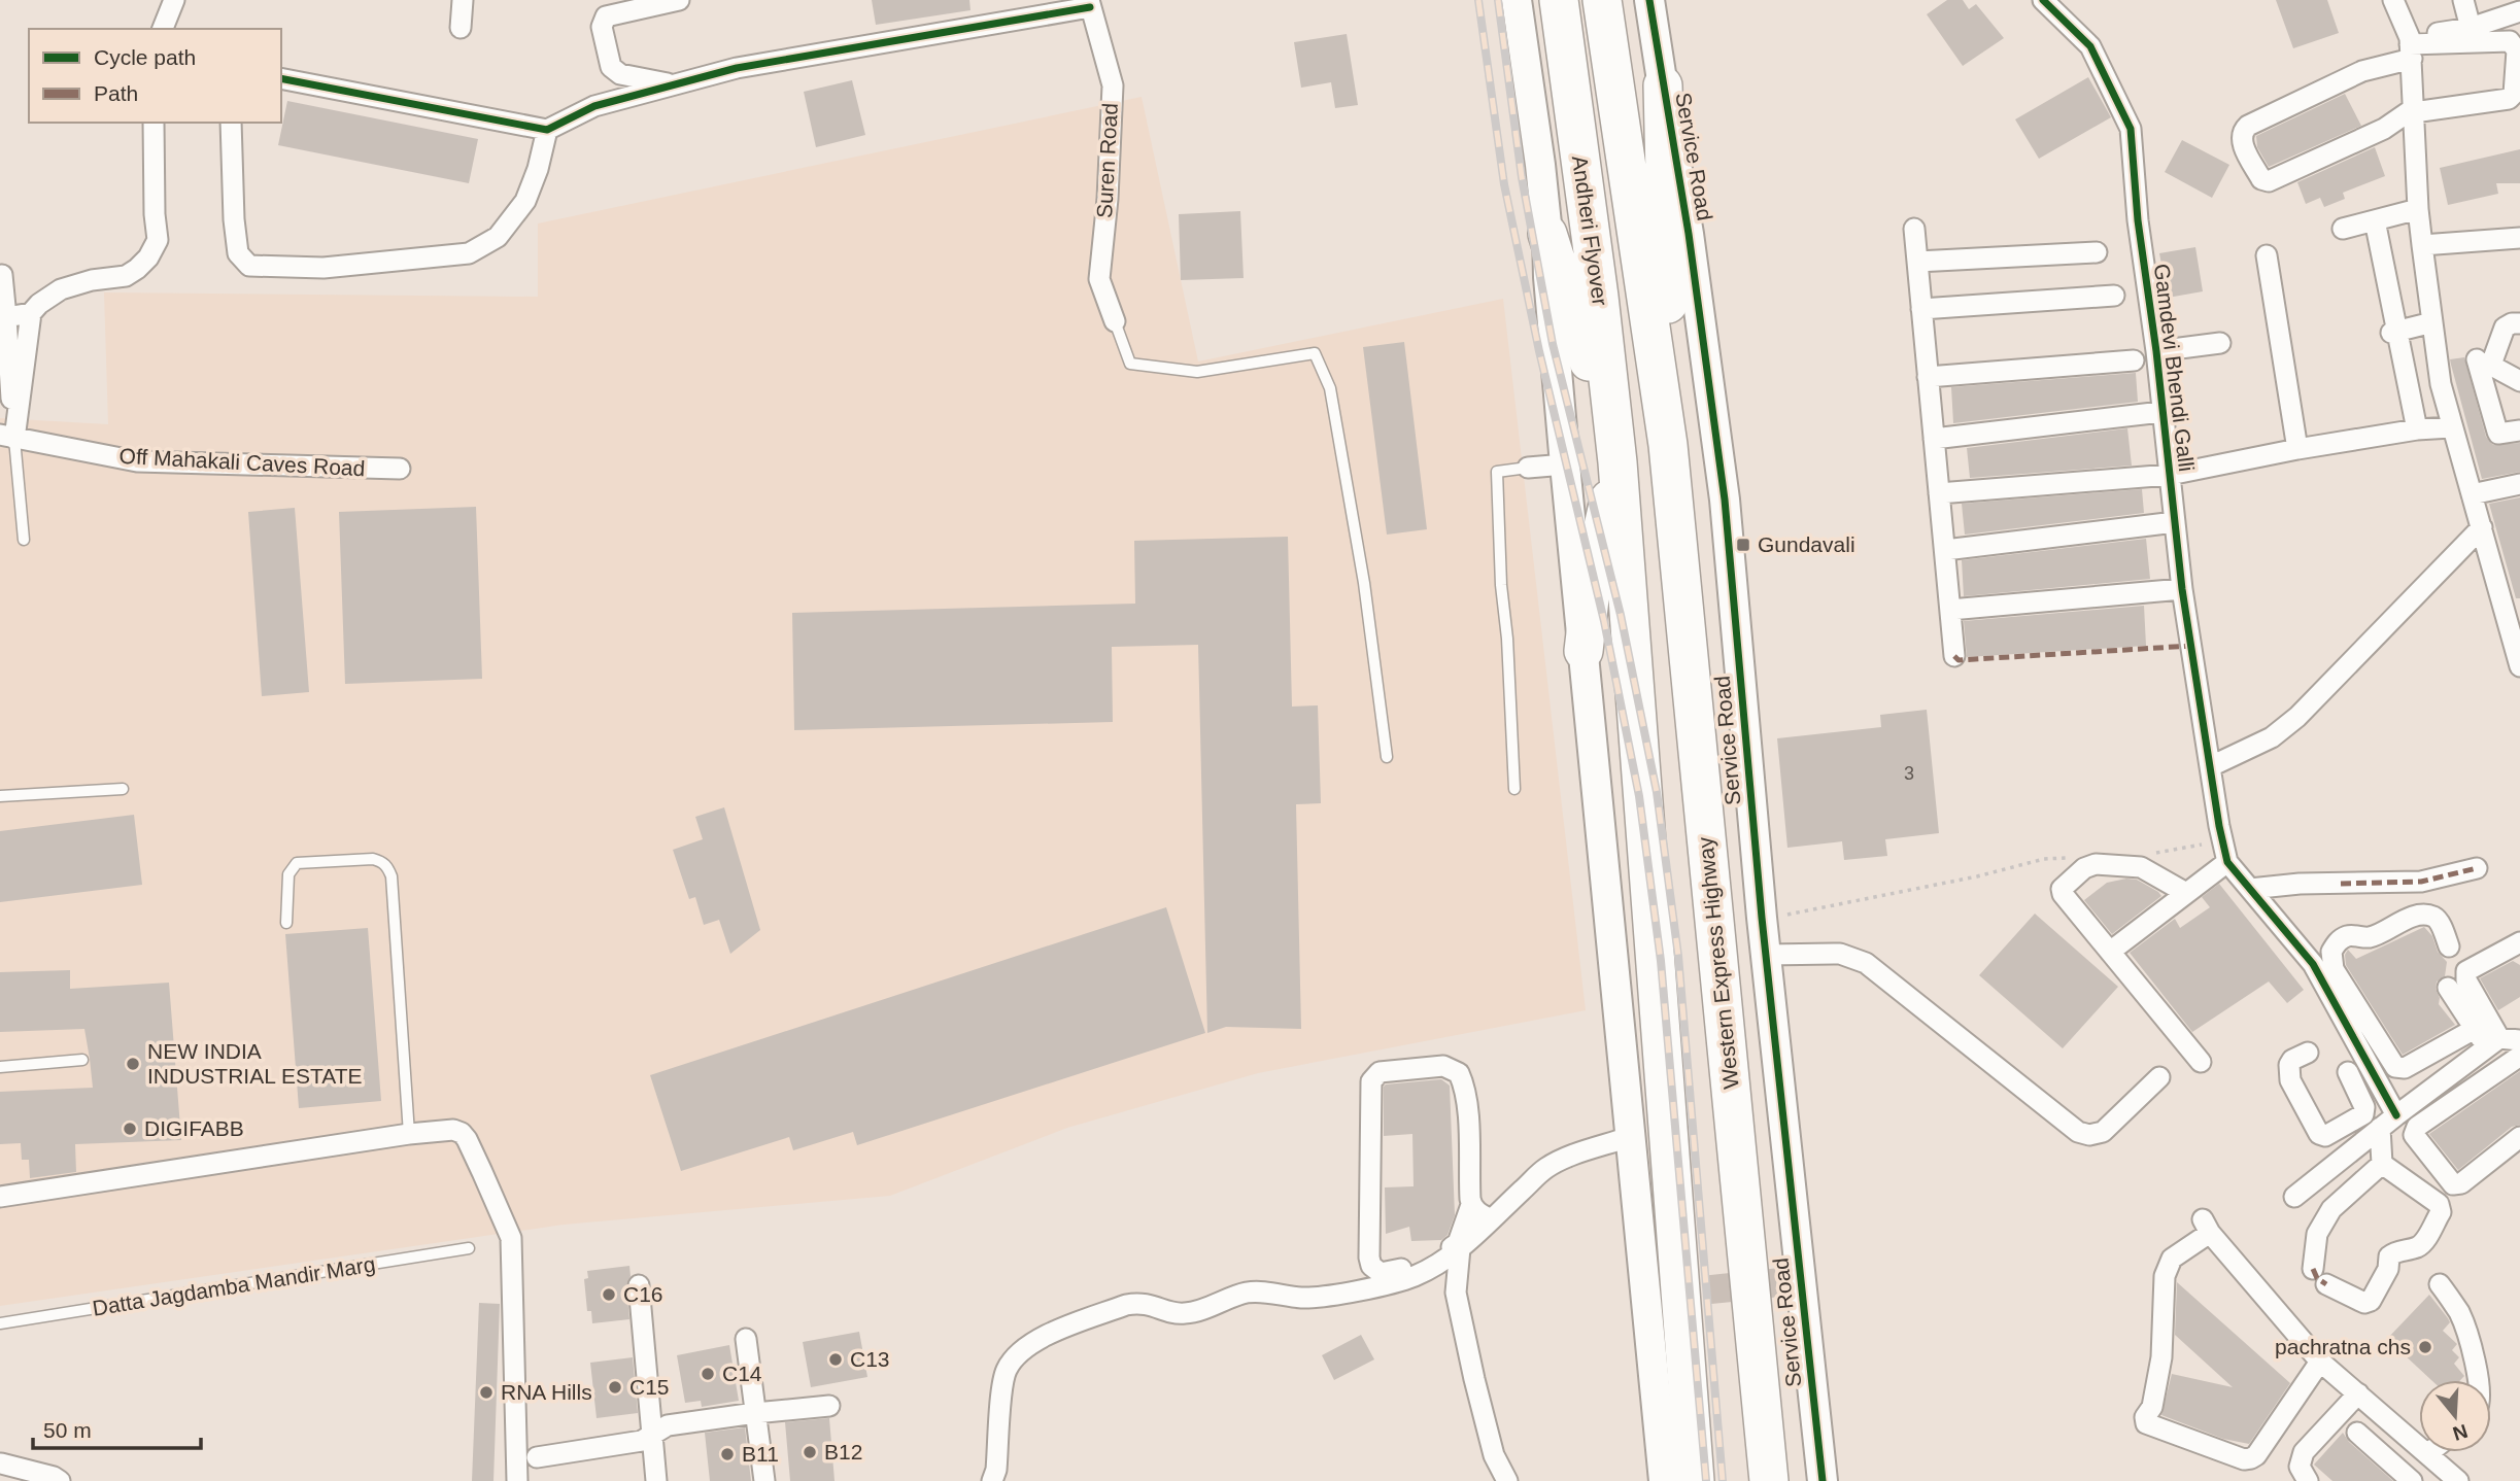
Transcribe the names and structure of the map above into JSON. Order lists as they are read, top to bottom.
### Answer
{
  "streets": {
    "highway": ["Andheri Flyover", "Western Express Highway"],
    "street": [
      "Service Road",
      "Suren Road",
      "Gamdevi Bhendi Galli",
      "Off Mahakali Caves Road"
    ],
    "lane": ["Datta Jagdamba Mandir Marg"]
  },
  "places": {
    "transit": ["Gundavali"],
    "other": [
      "NEW INDIA INDUSTRIAL ESTATE",
      "DIGIFABB",
      "C16",
      "pachratna chs",
      "C13",
      "C14",
      "C15",
      "RNA Hills",
      "B12",
      "B11"
    ]
  },
  "house_numbers": ["3"],
  "legend": ["Cycle path", "Path"],
  "scale_bar": "50 m",
  "north": "bottom"
}
